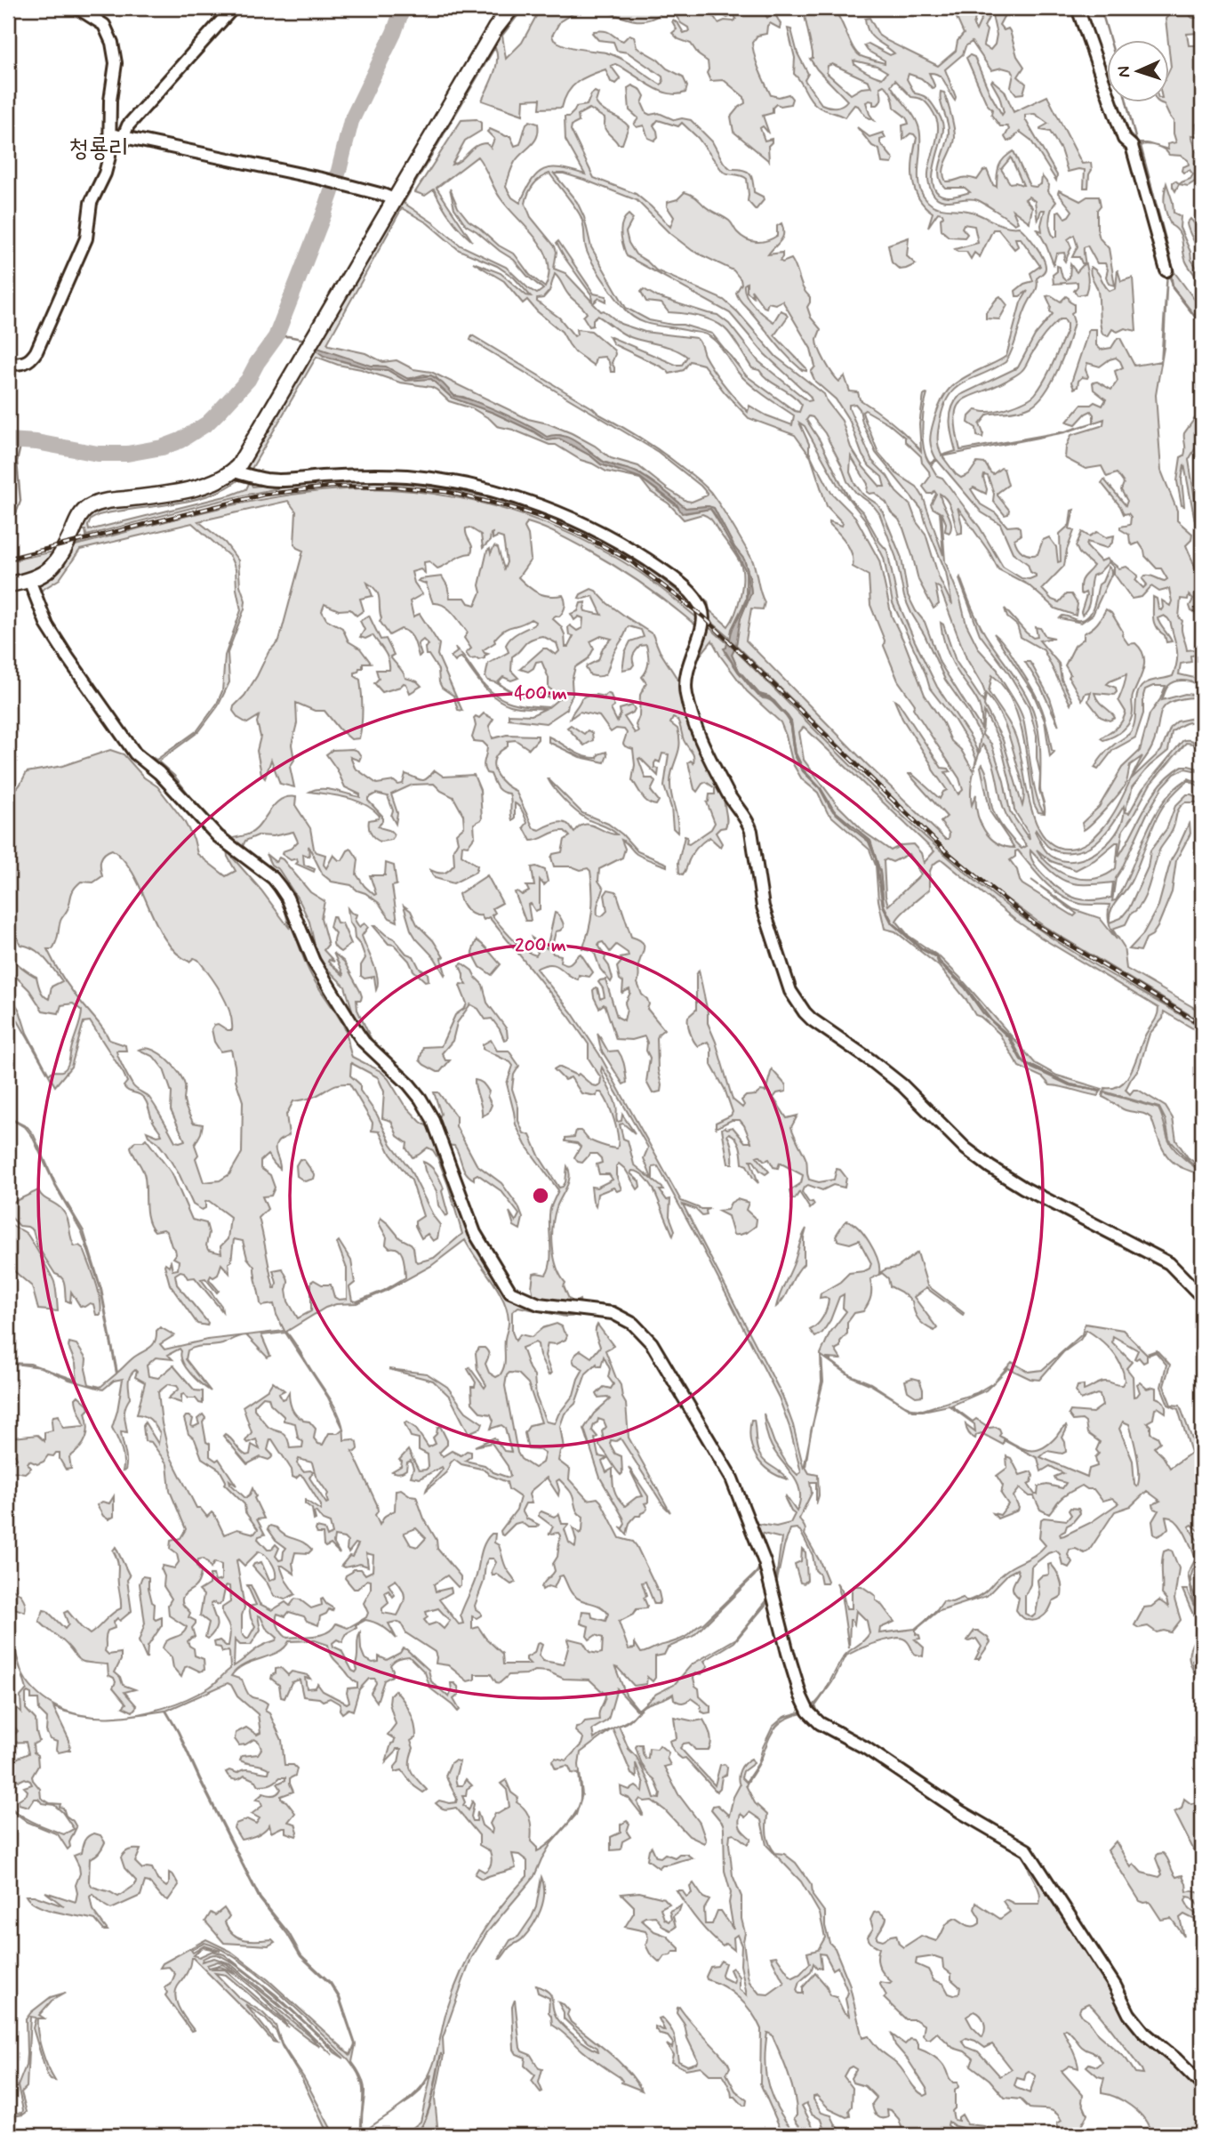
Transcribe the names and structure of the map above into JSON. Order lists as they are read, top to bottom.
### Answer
{
  "districts": ["청룡리"],
  "north": "left",
  "rings": ["400 m", "200 m"]
}
